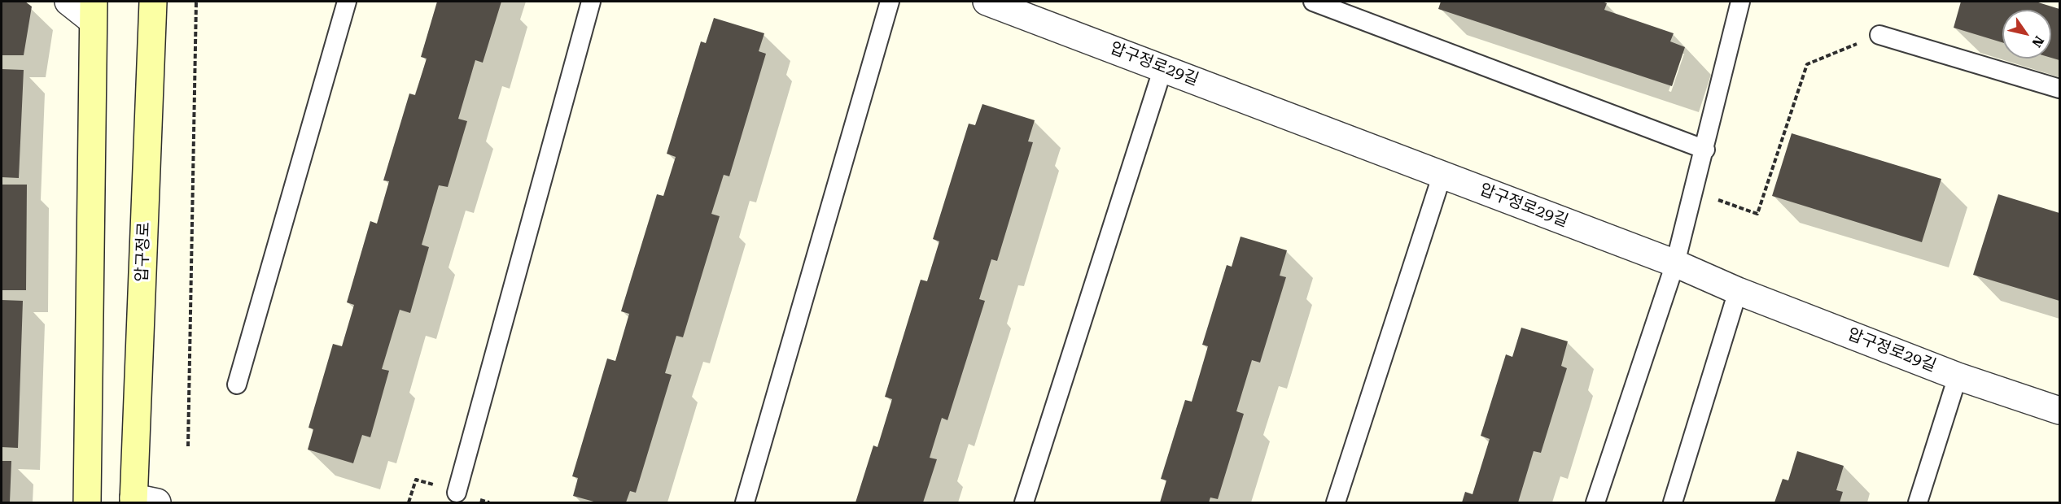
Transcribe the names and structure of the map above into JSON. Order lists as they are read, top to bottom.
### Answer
{
  "streets": {
    "main road": ["압구정로"],
    "street": ["압구정로29길"]
  },
  "north": "bottom right"
}
